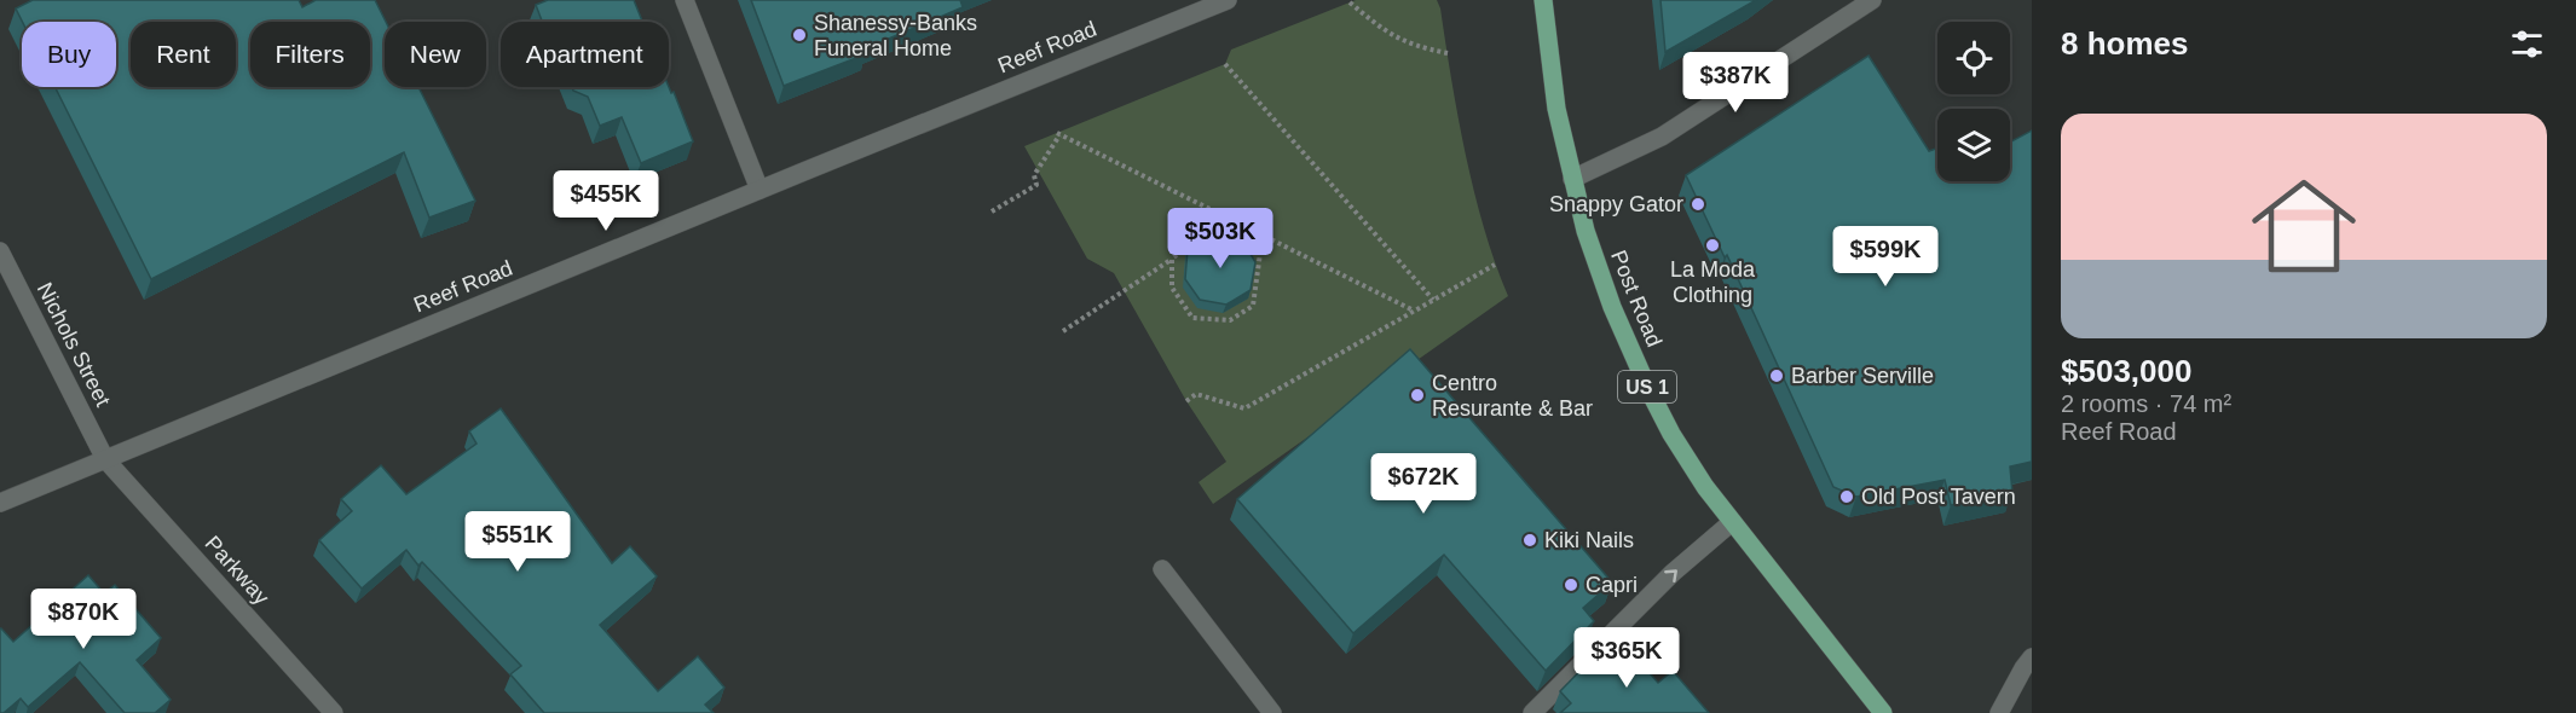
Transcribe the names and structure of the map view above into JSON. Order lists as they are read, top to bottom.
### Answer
{
  "streets": {
    "main road": ["Post Road", "US 1"],
    "street": ["Reef Road", "Nichols Street", "Parkway"]
  },
  "crossings": [
    ["Reef Road", "Nichols Street"],
    ["Reef Road", "Parkway"],
    ["Nichols Street", "Parkway"]
  ],
  "places": [
    "Shanessy-Banks Funeral Home",
    "Snappy Gator",
    "La Moda Clothing",
    "Barber Serville",
    "Centro Resurante & Bar",
    "Old Post Tavern",
    "Kiki Nails",
    "Capri"
  ],
  "page": {
    "heading": "8 homes",
    "chip": [
      "Buy",
      "Rent",
      "Filters",
      "New",
      "Apartment"
    ],
    "price": [
      "$387K",
      "$455K",
      "$503K",
      "$599K",
      "$672K",
      "$551K",
      "$870K",
      "$365K"
    ],
    "list": [
      {
        "name": "$503,000",
        "note": "2 rooms · 74 m² · Reef Road"
      }
    ]
  }
}
